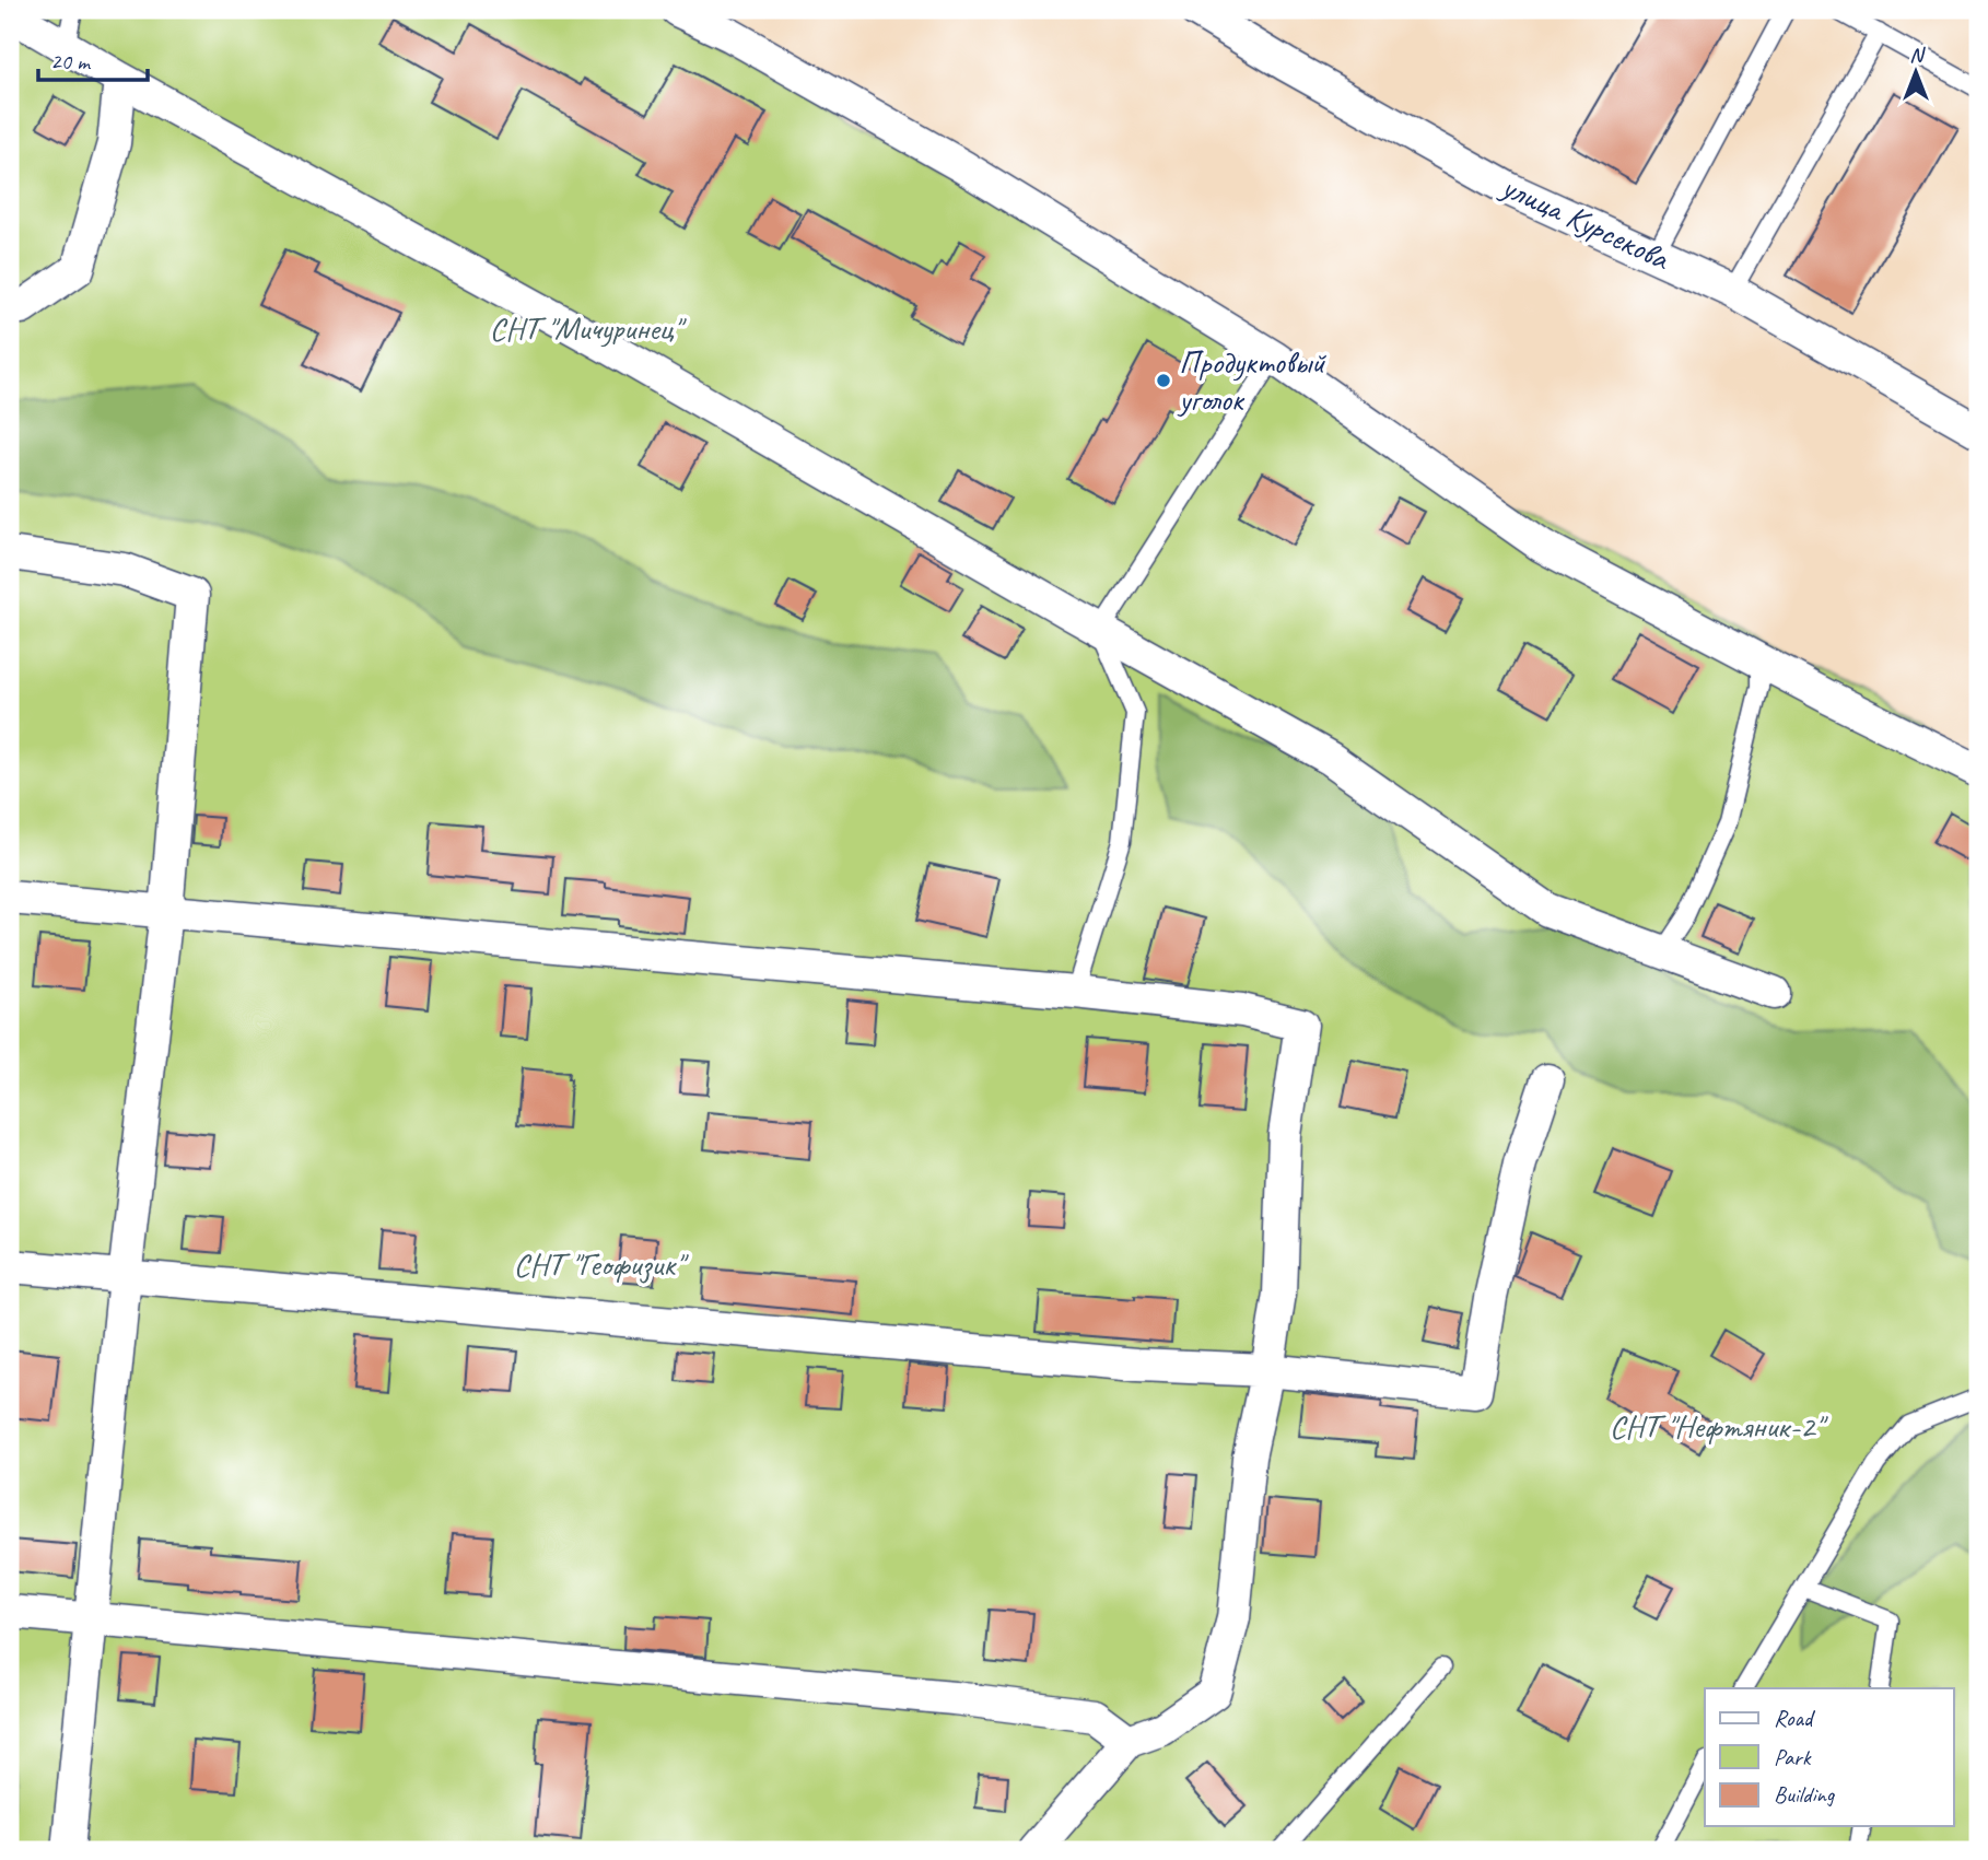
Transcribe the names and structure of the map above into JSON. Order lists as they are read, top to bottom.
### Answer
{
  "streets": {
    "street": ["улица Курсекова"]
  },
  "parks": ["СНТ \"Мичуринец\"", "СНТ \"Геофизик\"", "СНТ \"Нефтяник-2\""],
  "places": ["Продуктовый уголок"],
  "legend": ["Road", "Park", "Building"],
  "scale_bar": "20 m",
  "north": "top"
}
